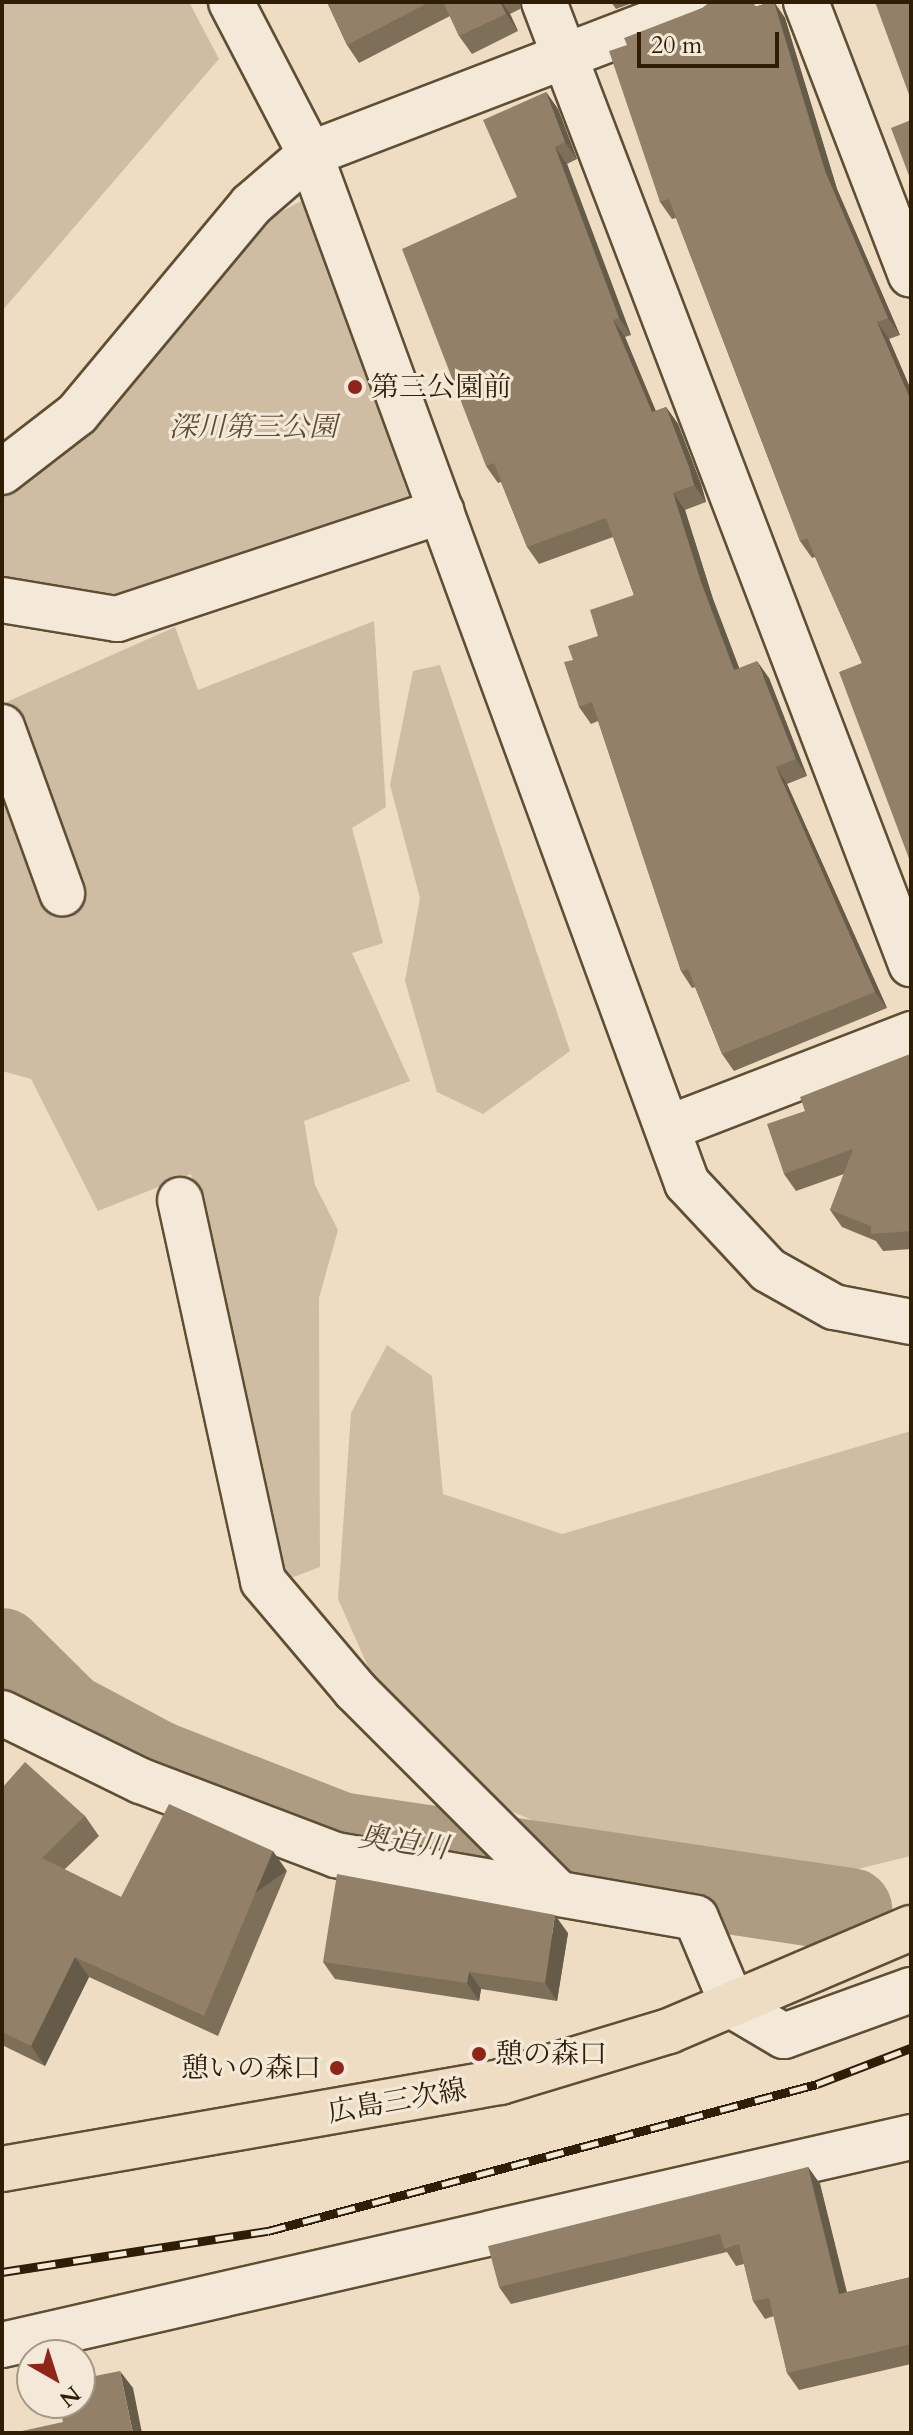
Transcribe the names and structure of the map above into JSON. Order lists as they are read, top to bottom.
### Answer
{
  "streets": {
    "main road": ["広島三次線"]
  },
  "water": ["奥迫川"],
  "parks": ["深川第三公園"],
  "places": ["第三公園前", "憩の森口", "憩いの森口"],
  "scale_bar": "20 m",
  "north": "bottom right"
}
